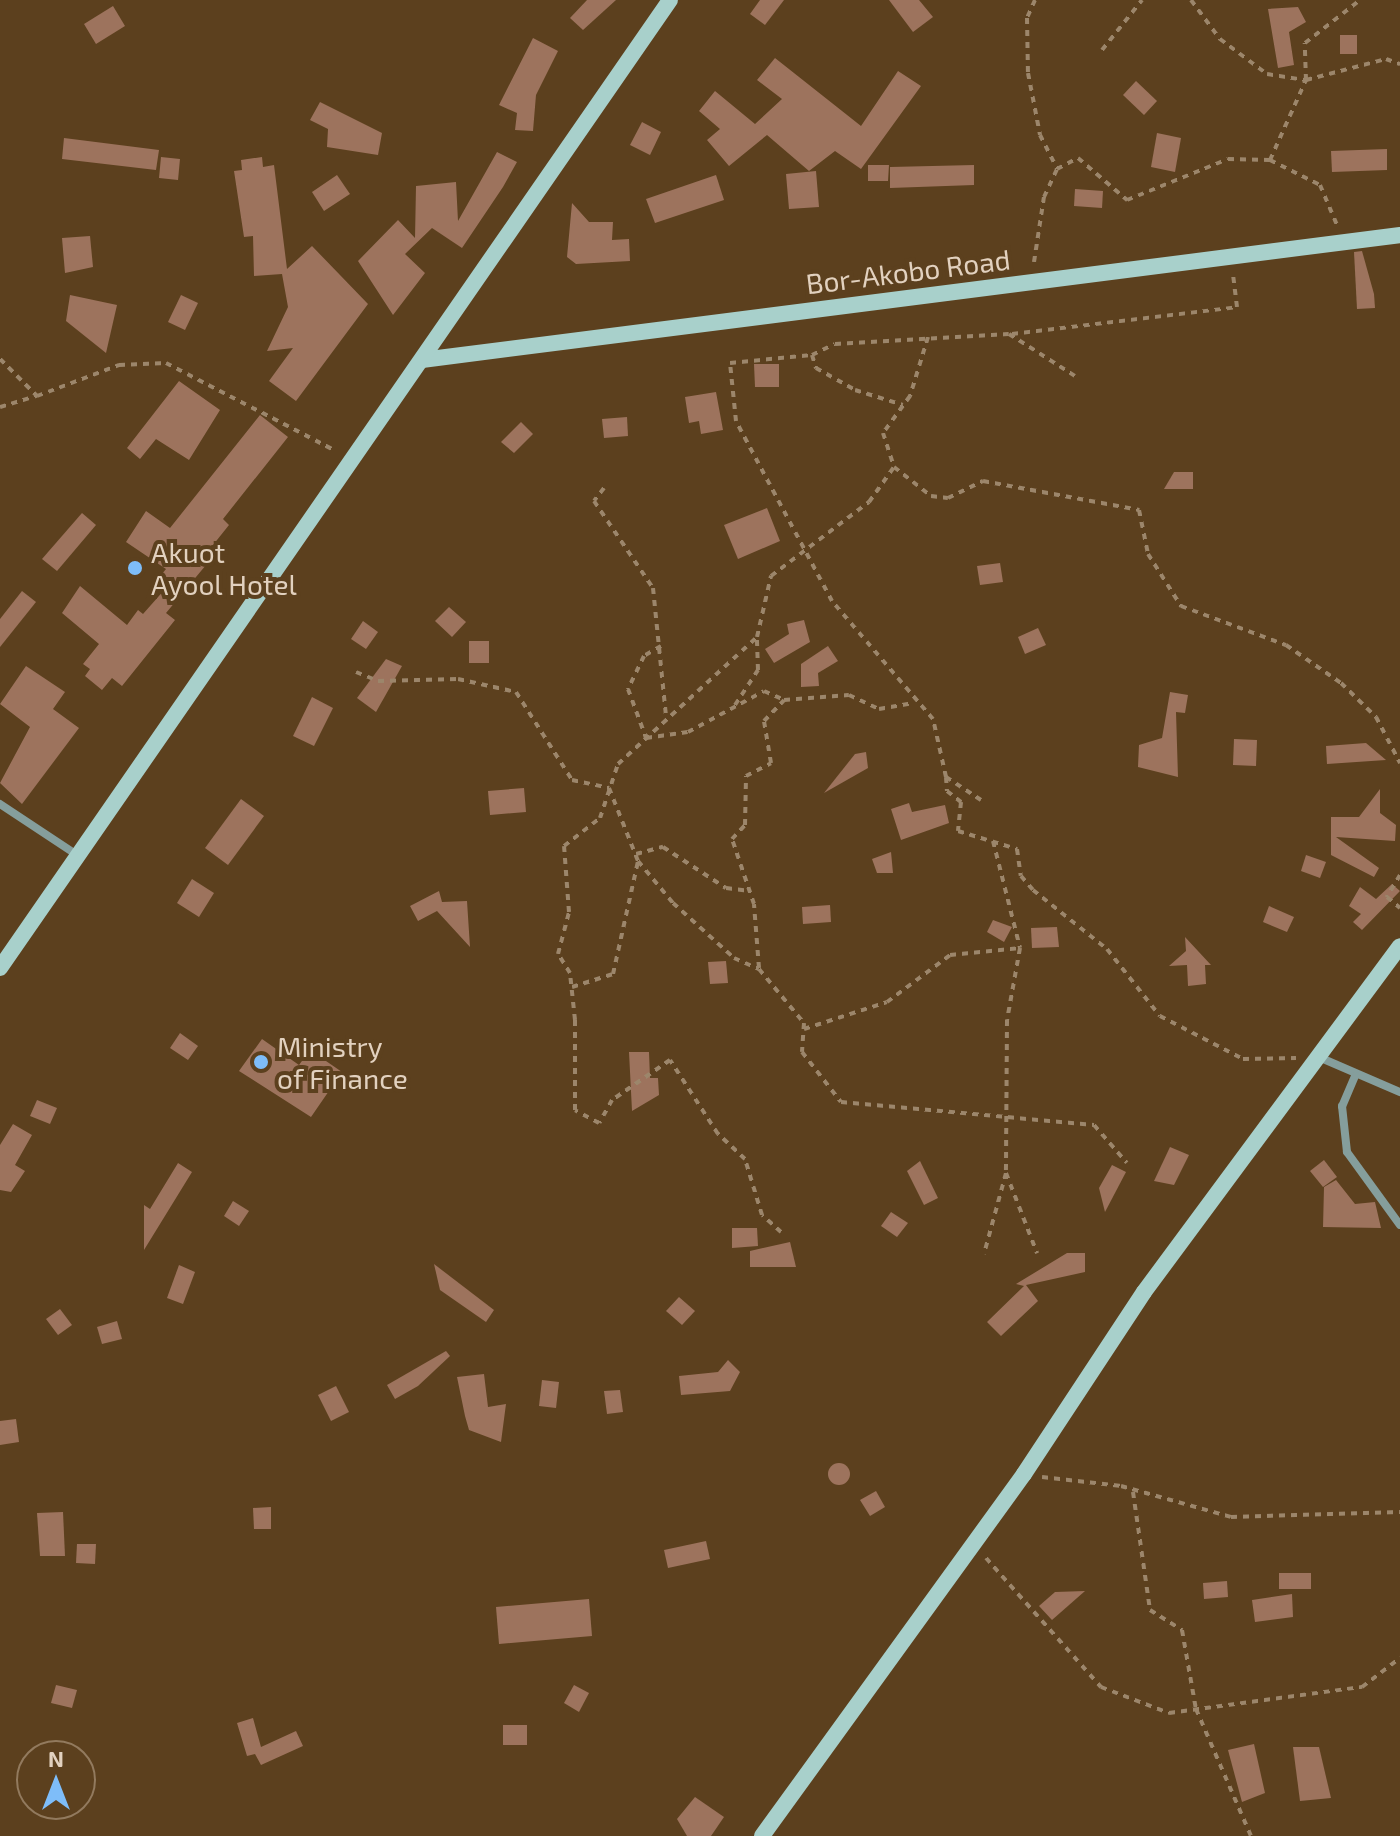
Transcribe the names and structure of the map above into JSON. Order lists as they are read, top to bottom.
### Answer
{
  "streets": {
    "street": ["Bor-Akobo Road"]
  },
  "places": ["Akuot Ayool Hotel", "Ministry of Finance"],
  "north": "top"
}
